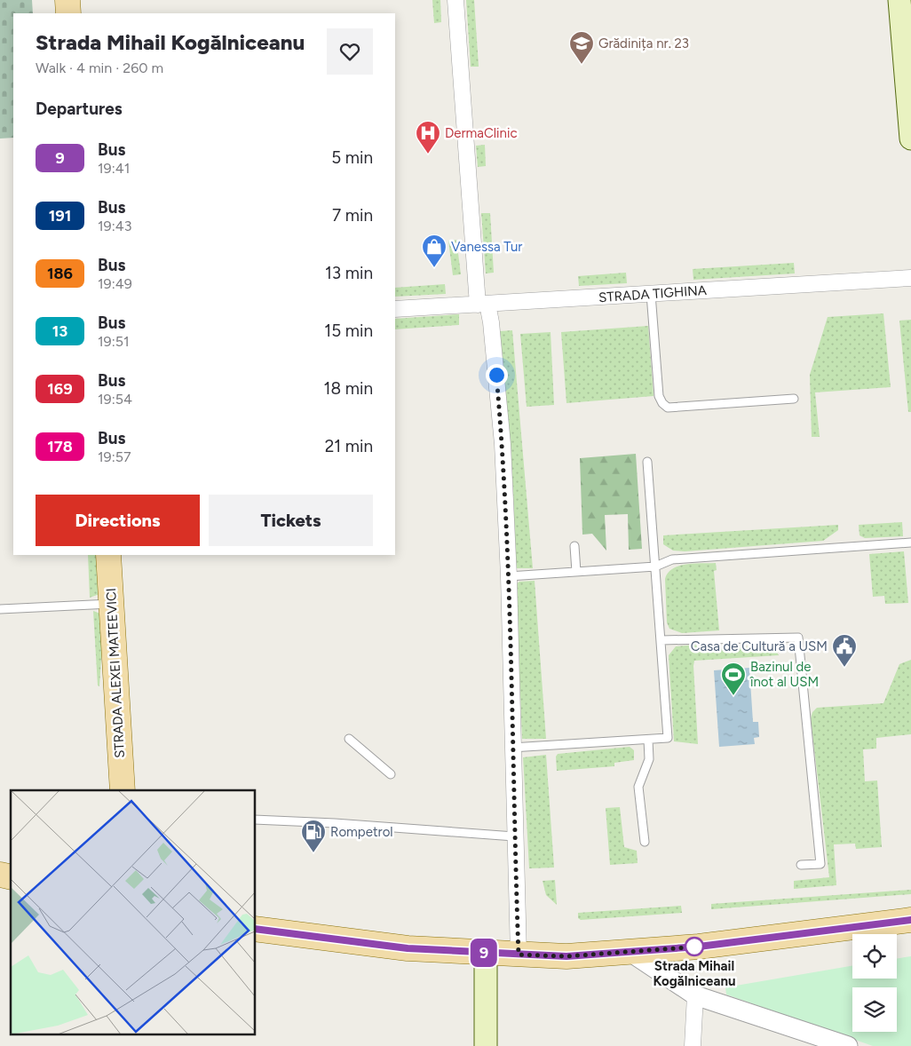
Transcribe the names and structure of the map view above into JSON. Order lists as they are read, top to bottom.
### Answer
{
  "streets": {
    "main road": ["STRADA ALEXEI MATEEVICI"],
    "street": ["STRADA TIGHINA"]
  },
  "places": {
    "school or university": ["Grădinița nr. 23"],
    "hospital": ["DermaClinic"],
    "shop": ["Vanessa Tur"],
    "public building": ["Casa de Cultură a USM"],
    "sports": ["Bazinul de înot al USM"],
    "fuel station": ["Rompetrol"],
    "other": ["Strada Mihail Kogălniceanu"]
  },
  "lines": ["bus line 9"],
  "page": {
    "on_map": "9",
    "heading": [
      ["Strada Mihail Kogălniceanu", "Walk · 4 min · 260 m"],
      "Departures"
    ],
    "list": [
      {
        "mark": "9",
        "name": "Bus",
        "note": "19:41",
        "value": "5 min"
      },
      {
        "mark": "191",
        "name": "Bus",
        "note": "19:43",
        "value": "7 min"
      },
      {
        "mark": "186",
        "name": "Bus",
        "note": "19:49",
        "value": "13 min"
      },
      {
        "mark": "13",
        "name": "Bus",
        "note": "19:51",
        "value": "15 min"
      },
      {
        "mark": "169",
        "name": "Bus",
        "note": "19:54",
        "value": "18 min"
      },
      {
        "mark": "178",
        "name": "Bus",
        "note": "19:57",
        "value": "21 min"
      }
    ],
    "buttons": ["Directions", "Tickets"]
  }
}
